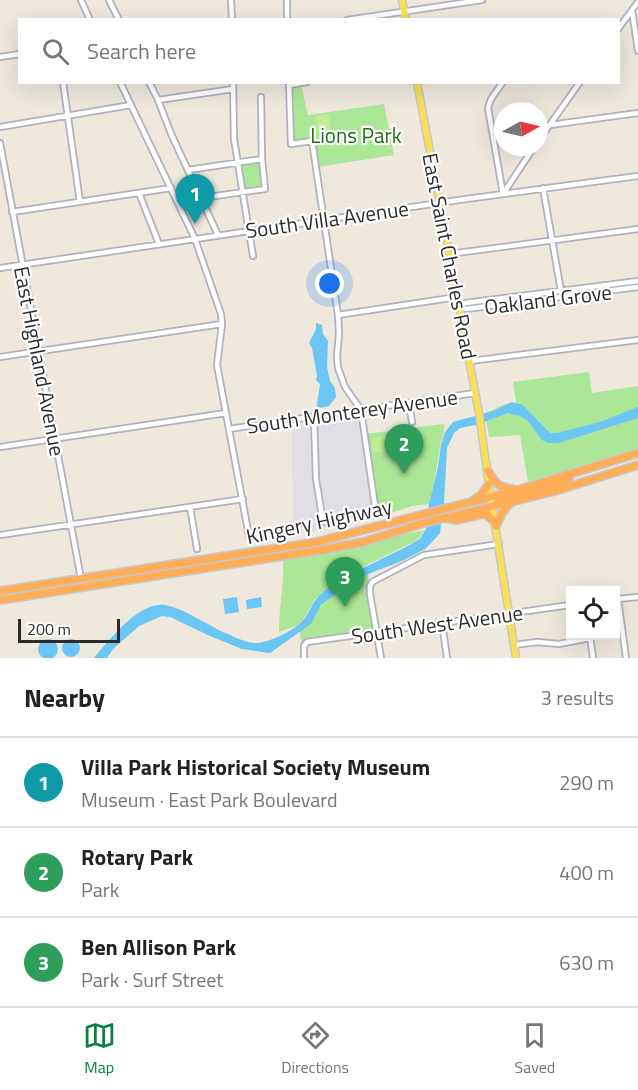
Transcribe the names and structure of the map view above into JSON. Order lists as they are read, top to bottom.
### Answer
{
  "streets": {
    "highway": ["Kingery Highway"],
    "main road": ["East Saint Charles Road"],
    "street": [
      "South Villa Avenue",
      "Oakland Grove",
      "East Highland Avenue",
      "South Monterey Avenue",
      "South West Avenue"
    ]
  },
  "crossings": [
    ["South Villa Avenue", "East Saint Charles Road"],
    ["South Villa Avenue", "East Highland Avenue"],
    ["East Saint Charles Road", "Oakland Grove"],
    ["East Saint Charles Road", "South Monterey Avenue"],
    ["East Saint Charles Road", "Kingery Highway"],
    ["East Saint Charles Road", "South West Avenue"],
    ["East Highland Avenue", "South Monterey Avenue"],
    ["East Highland Avenue", "Kingery Highway"]
  ],
  "parks": ["Lions Park"],
  "scale_bar": "200 m",
  "north": "right",
  "page": {
    "search": "Search here",
    "pins": ["1", "2", "3"],
    "scale": "200 m",
    "heading": ["Nearby", "3 results"],
    "list": [
      {
        "mark": "1",
        "name": "Villa Park Historical Society Museum",
        "note": "Museum · East Park Boulevard",
        "value": "290 m"
      },
      {
        "mark": "2",
        "name": "Rotary Park",
        "note": "Park",
        "value": "400 m"
      },
      {
        "mark": "3",
        "name": "Ben Allison Park",
        "note": "Park · Surf Street",
        "value": "630 m"
      }
    ],
    "nav": ["Map", "Directions", "Saved"]
  }
}
